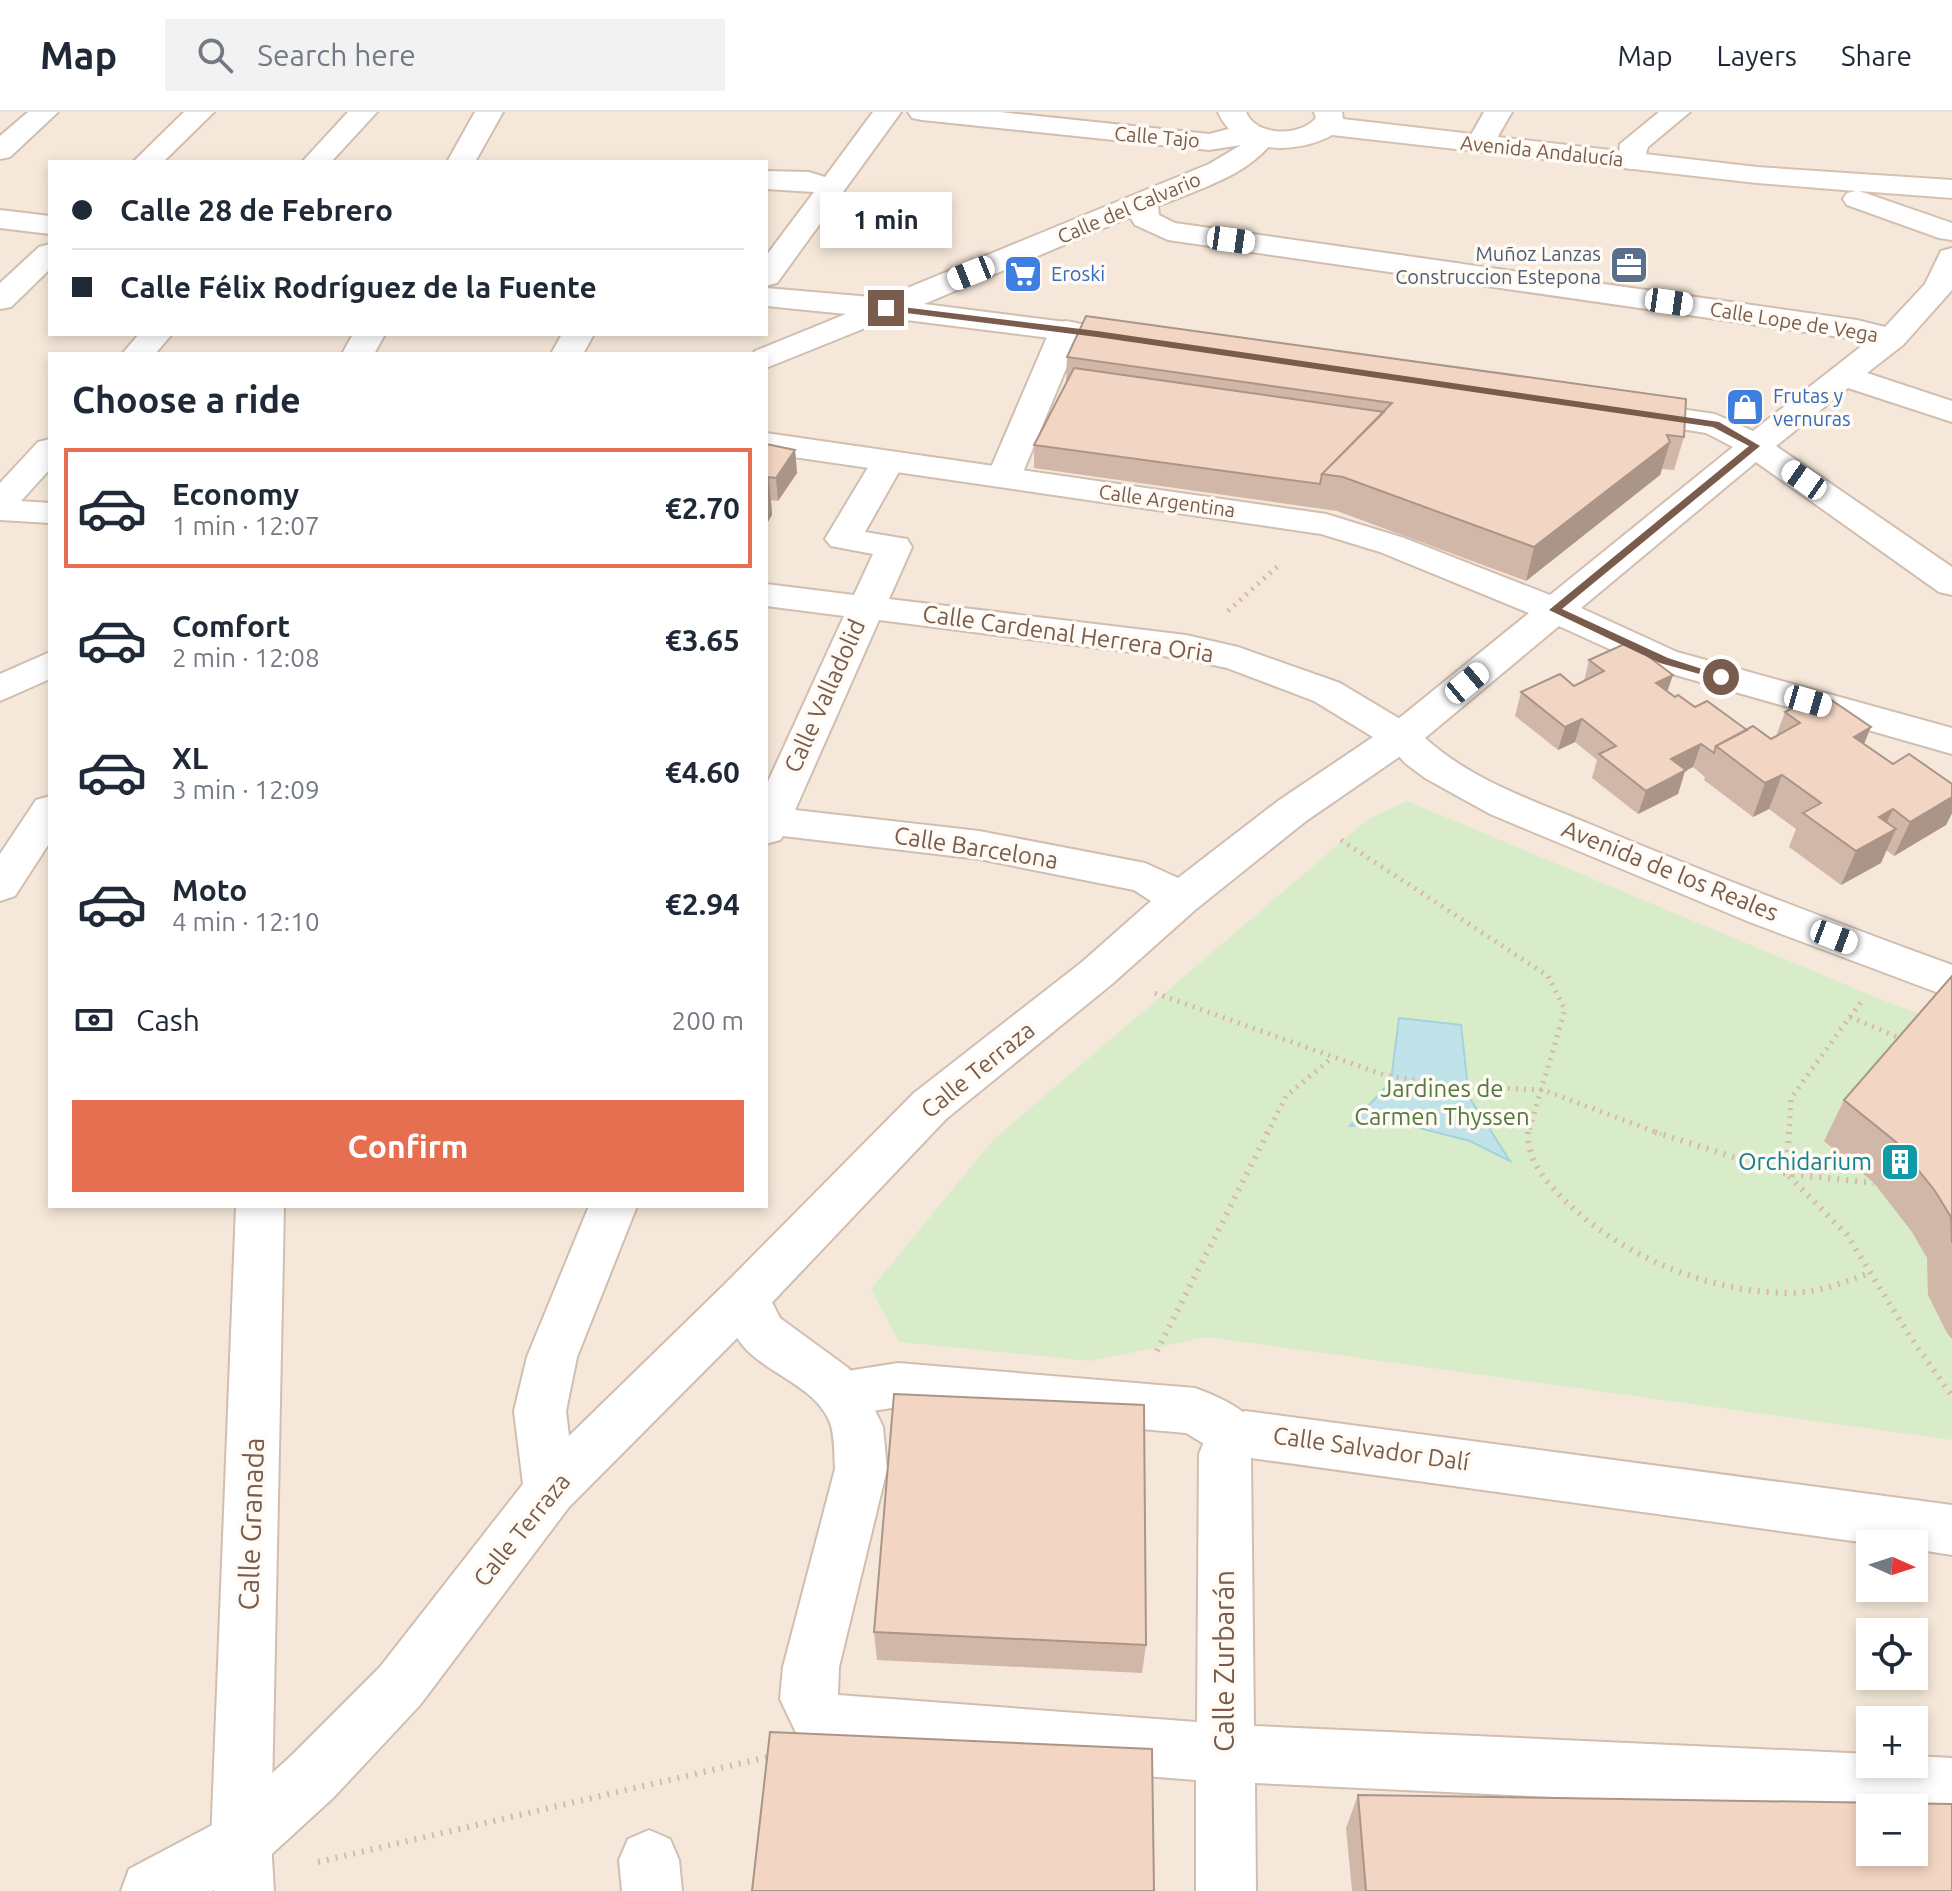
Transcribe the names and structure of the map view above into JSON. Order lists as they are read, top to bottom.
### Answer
{
  "streets": {
    "street": [
      "Calle Tajo",
      "Avenida Andalucía",
      "Calle del Calvario",
      "Calle Lope de Vega",
      "Calle Argentina",
      "Calle Cardenal Herrera Oria",
      "Calle Valladolid",
      "Calle Barcelona",
      "Avenida de los Reales",
      "Calle Terraza",
      "Calle Salvador Dalí",
      "Calle Granada",
      "Calle Zurbarán"
    ]
  },
  "crossings": [
    ["Calle Tajo", "Avenida Andalucía"],
    ["Calle Tajo", "Calle del Calvario"],
    ["Avenida Andalucía", "Calle Terraza"],
    ["Calle del Calvario", "Calle Lope de Vega"],
    ["Calle Lope de Vega", "Calle Terraza"],
    ["Calle Argentina", "Calle Valladolid"],
    ["Calle Argentina", "Calle Terraza"],
    ["Calle Cardenal Herrera Oria", "Calle Valladolid"],
    ["Calle Cardenal Herrera Oria", "Avenida de los Reales"],
    ["Calle Cardenal Herrera Oria", "Calle Terraza"],
    ["Calle Barcelona", "Calle Terraza"],
    ["Avenida de los Reales", "Calle Terraza"],
    ["Calle Terraza", "Calle Granada"],
    ["Calle Salvador Dalí", "Calle Zurbarán"]
  ],
  "parks": ["Jardines de Carmen Thyssen"],
  "places": {
    "office": ["Muñoz Lanzas Construccion Estepona"],
    "supermarket": ["Eroski"],
    "shop": ["Frutas y vernuras"],
    "building": ["Orchidarium"]
  },
  "north": "right",
  "page": {
    "header": "Map",
    "search": "Search here",
    "nav": ["Map", "Layers", "Share"],
    "banner": ["Calle 28 de Febrero", "Calle Félix Rodríguez de la Fuente"],
    "bubble": "1 min",
    "heading": "Choose a ride",
    "list": [
      {
        "name": "Economy",
        "note": "1 min · 12:07",
        "value": "€2.70"
      },
      {
        "name": "Comfort",
        "note": "2 min · 12:08",
        "value": "€3.65"
      },
      {
        "name": "XL",
        "note": "3 min · 12:09",
        "value": "€4.60"
      },
      {
        "name": "Moto",
        "note": "4 min · 12:10",
        "value": "€2.94"
      }
    ],
    "pay": ["Cash", "200 m"],
    "buttons": "Confirm",
    "map_buttons": ["+", "−"]
  }
}
